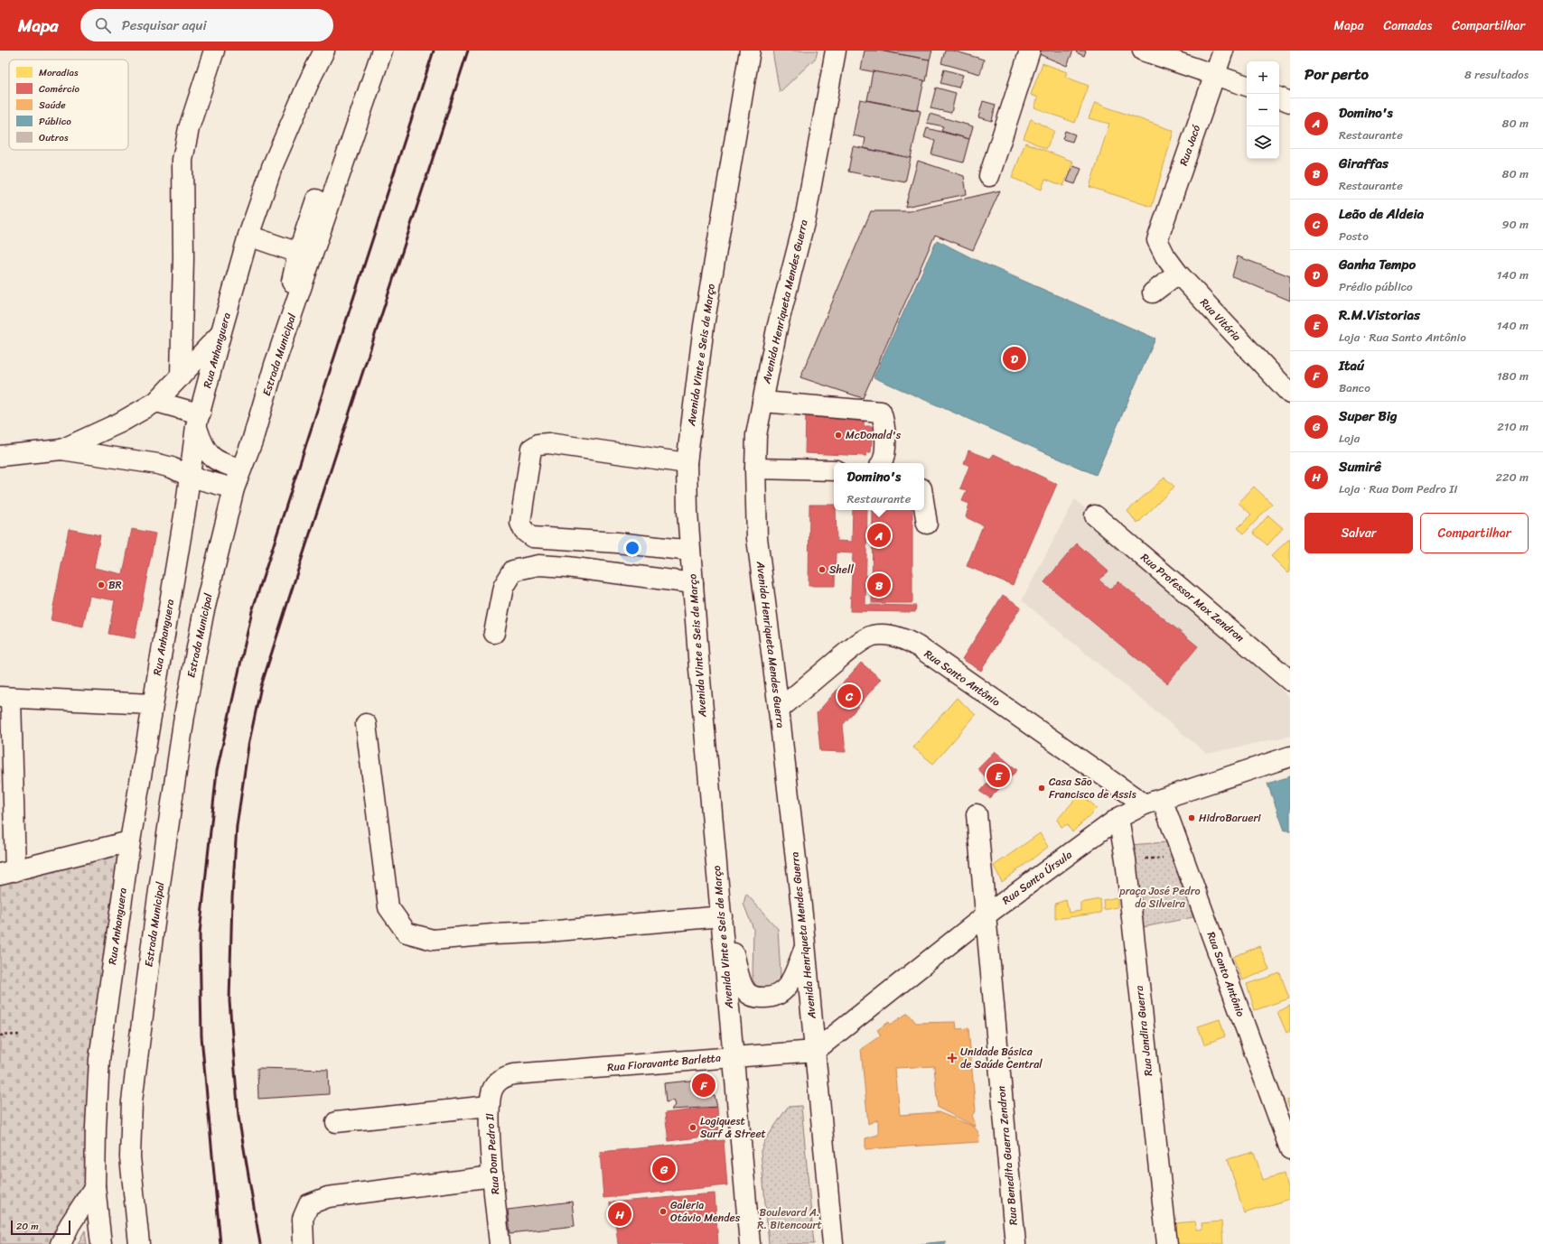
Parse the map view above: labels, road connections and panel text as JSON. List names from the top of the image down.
{
  "streets": {
    "main road": [
      "Rua Jacó",
      "Avenida Henriqueta Mendes Guerra",
      "Rua Vitória",
      "Rua Anhanguera",
      "Estrada Municipal",
      "Avenida Vinte e Seis de Março",
      "Rua Professor Max Zendron",
      "Rua Santo Antônio",
      "Rua Santa Úrsula",
      "Rua Jandira Guerra",
      "Rua Fioravante Barletta",
      "Rua Dom Pedro II",
      "Rua Benedita Guerra Zendron"
    ]
  },
  "crossings": [
    ["Rua Jacó", "Rua Vitória"],
    ["Avenida Henriqueta Mendes Guerra", "Rua Santo Antônio"],
    ["Avenida Henriqueta Mendes Guerra", "Rua Santa Úrsula"],
    ["Avenida Henriqueta Mendes Guerra", "Rua Fioravante Barletta"],
    ["Avenida Vinte e Seis de Março", "Rua Fioravante Barletta"],
    ["Rua Santo Antônio", "Rua Santa Úrsula"],
    ["Rua Santa Úrsula", "Rua Jandira Guerra"],
    ["Rua Santa Úrsula", "Rua Fioravante Barletta"],
    ["Rua Santa Úrsula", "Rua Benedita Guerra Zendron"],
    ["Rua Fioravante Barletta", "Rua Dom Pedro II"]
  ],
  "parks": ["praça José Pedro da Silveira", "Boulevard A. R. Bitencourt"],
  "places": {
    "other": [
      "McDonald's",
      "Shell",
      "BR",
      "Casa São Francisco de Assis",
      "HidroBarueri",
      "Logiquest Surf & Street",
      "Galeria Otávio Mendes"
    ],
    "health": ["Unidade Básica de Saúde Central"]
  },
  "legend": [
    "Moradias",
    "Comércio",
    "Saúde",
    "Público",
    "Outros"
  ],
  "scale_bar": "20 m",
  "page": {
    "header": "Mapa",
    "search": "Pesquisar aqui",
    "nav": ["Mapa", "Camadas", "Compartilhar"],
    "heading": ["Por perto", "8 resultados"],
    "map_buttons": ["+", "−"],
    "list": [
      {
        "mark": "A",
        "name": "Domino's",
        "note": "Restaurante",
        "value": "80 m"
      },
      {
        "mark": "B",
        "name": "Giraffas",
        "note": "Restaurante",
        "value": "80 m"
      },
      {
        "mark": "C",
        "name": "Leão de Aldeia",
        "note": "Posto",
        "value": "90 m"
      },
      {
        "mark": "D",
        "name": "Ganha Tempo",
        "note": "Prédio público",
        "value": "140 m"
      },
      {
        "mark": "E",
        "name": "R.M.Vistorias",
        "note": "Loja · Rua Santo Antônio",
        "value": "140 m"
      },
      {
        "mark": "F",
        "name": "Itaú",
        "note": "Banco",
        "value": "180 m"
      },
      {
        "mark": "G",
        "name": "Super Big",
        "note": "Loja",
        "value": "210 m"
      },
      {
        "mark": "H",
        "name": "Sumirê",
        "note": "Loja · Rua Dom Pedro II",
        "value": "220 m"
      }
    ],
    "pins": [
      "D",
      "A",
      "B",
      "C",
      "E",
      "F",
      "G",
      "H"
    ],
    "popup": ["Domino's", "Restaurante"],
    "buttons": ["Salvar", "Compartilhar"],
    "scale": "20 m"
  }
}
